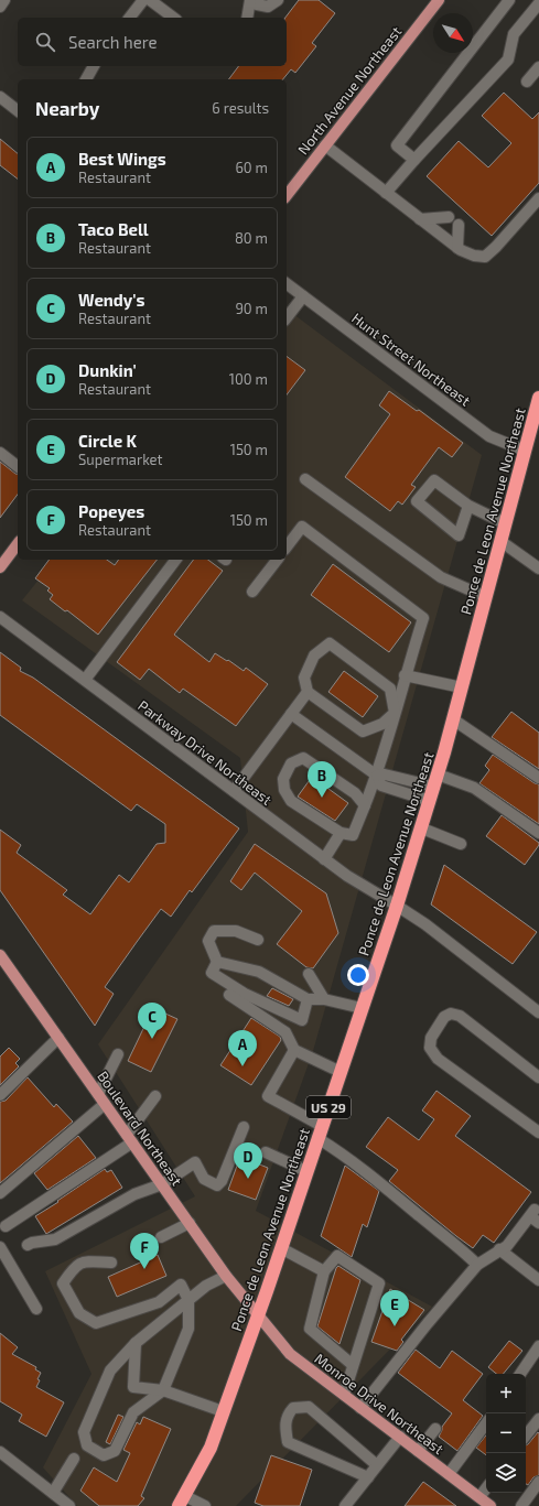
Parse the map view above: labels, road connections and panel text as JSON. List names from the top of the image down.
{
  "streets": {
    "highway": ["Ponce de Leon Avenue Northeast", "US 29"],
    "main road": ["North Avenue Northeast", "Boulevard Northeast", "Monroe Drive Northeast"],
    "street": ["Hunt Street Northeast", "Parkway Drive Northeast"]
  },
  "crossings": [
    ["Hunt Street Northeast", "Ponce de Leon Avenue Northeast"],
    ["Ponce de Leon Avenue Northeast", "Parkway Drive Northeast"],
    ["Ponce de Leon Avenue Northeast", "Boulevard Northeast"],
    ["Ponce de Leon Avenue Northeast", "Monroe Drive Northeast"],
    ["Boulevard Northeast", "Monroe Drive Northeast"]
  ],
  "north": "bottom right",
  "page": {
    "search": "Search here",
    "heading": ["Nearby", "6 results"],
    "list": [
      {
        "mark": "A",
        "name": "Best Wings",
        "note": "Restaurant",
        "value": "60 m"
      },
      {
        "mark": "B",
        "name": "Taco Bell",
        "note": "Restaurant",
        "value": "80 m"
      },
      {
        "mark": "C",
        "name": "Wendy's",
        "note": "Restaurant",
        "value": "90 m"
      },
      {
        "mark": "D",
        "name": "Dunkin'",
        "note": "Restaurant",
        "value": "100 m"
      },
      {
        "mark": "E",
        "name": "Circle K",
        "note": "Supermarket",
        "value": "150 m"
      },
      {
        "mark": "F",
        "name": "Popeyes",
        "note": "Restaurant",
        "value": "150 m"
      }
    ],
    "pins": [
      "B",
      "C",
      "A",
      "D",
      "F",
      "E"
    ],
    "map_buttons": ["+", "−"]
  }
}
